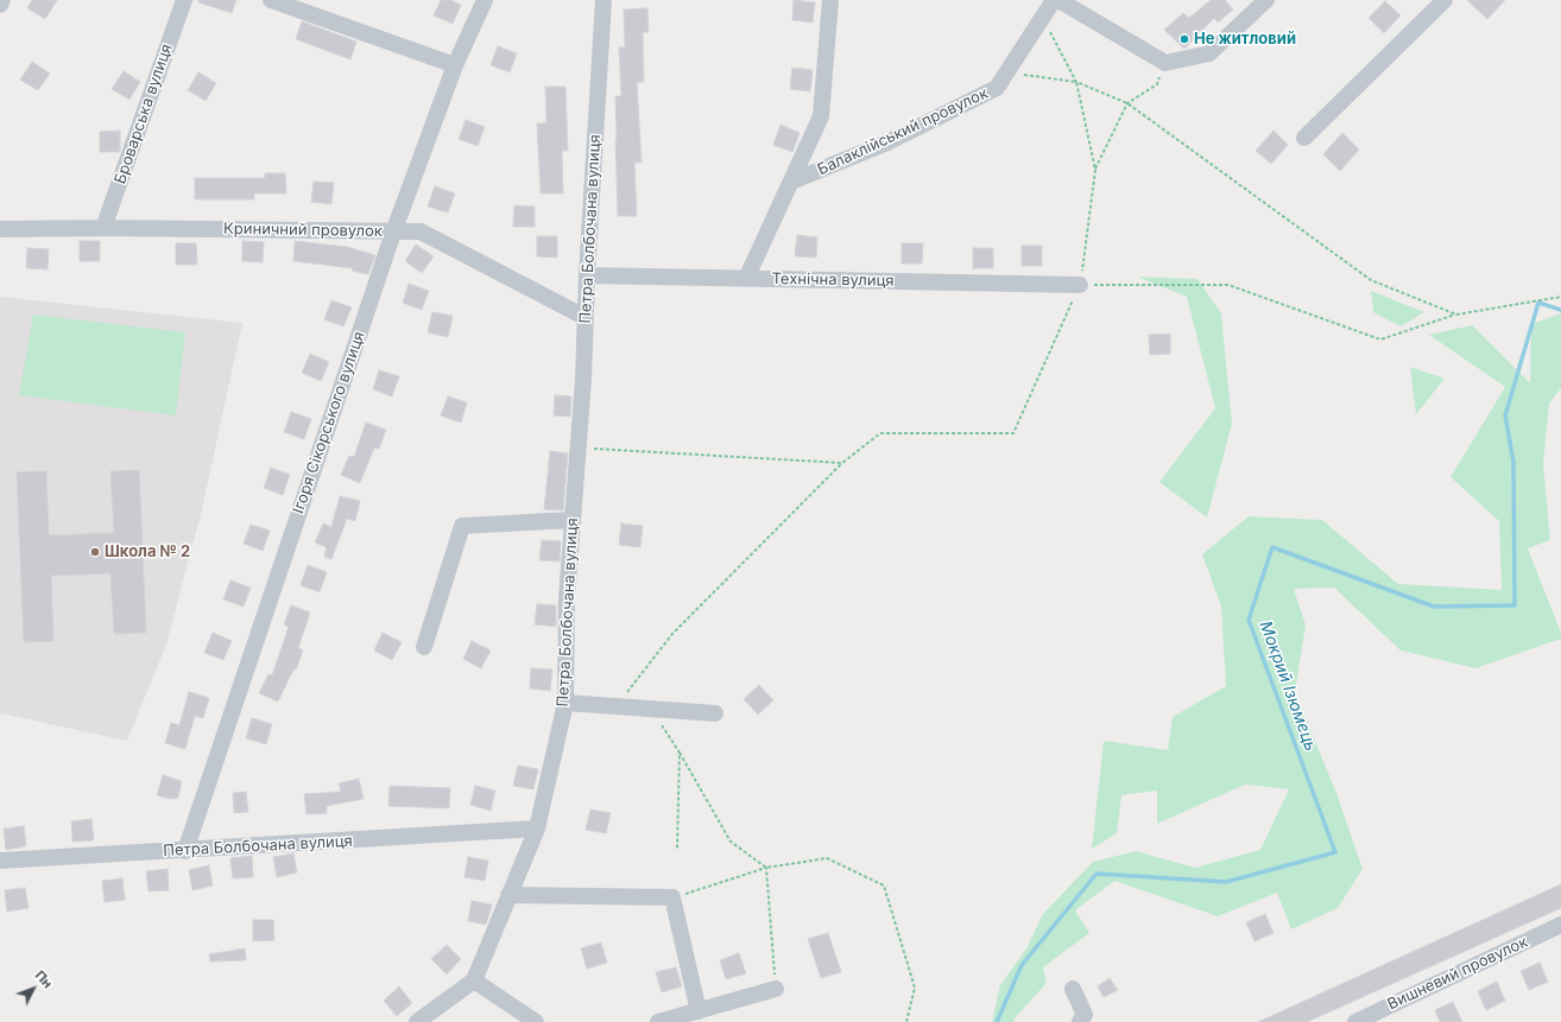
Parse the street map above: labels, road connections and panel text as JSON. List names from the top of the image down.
{
  "streets": {
    "street": [
      "Броварська вулиця",
      "Балаклійський провулок",
      "Петра Болбочана вулиця",
      "Криничний провулок",
      "Технічна вулиця",
      "Ігоря Сікорського вулиця",
      "Вишневий провулок"
    ]
  },
  "crossings": [
    ["Броварська вулиця", "Криничний провулок"],
    ["Петра Болбочана вулиця", "Криничний провулок"],
    ["Петра Болбочана вулиця", "Технічна вулиця"],
    ["Петра Болбочана вулиця", "Ігоря Сікорського вулиця"],
    ["Криничний провулок", "Ігоря Сікорського вулиця"]
  ],
  "water": ["Мокрий Ізюмець"],
  "places": ["Не житловий", "Школа № 2"],
  "north": "top right"
}
